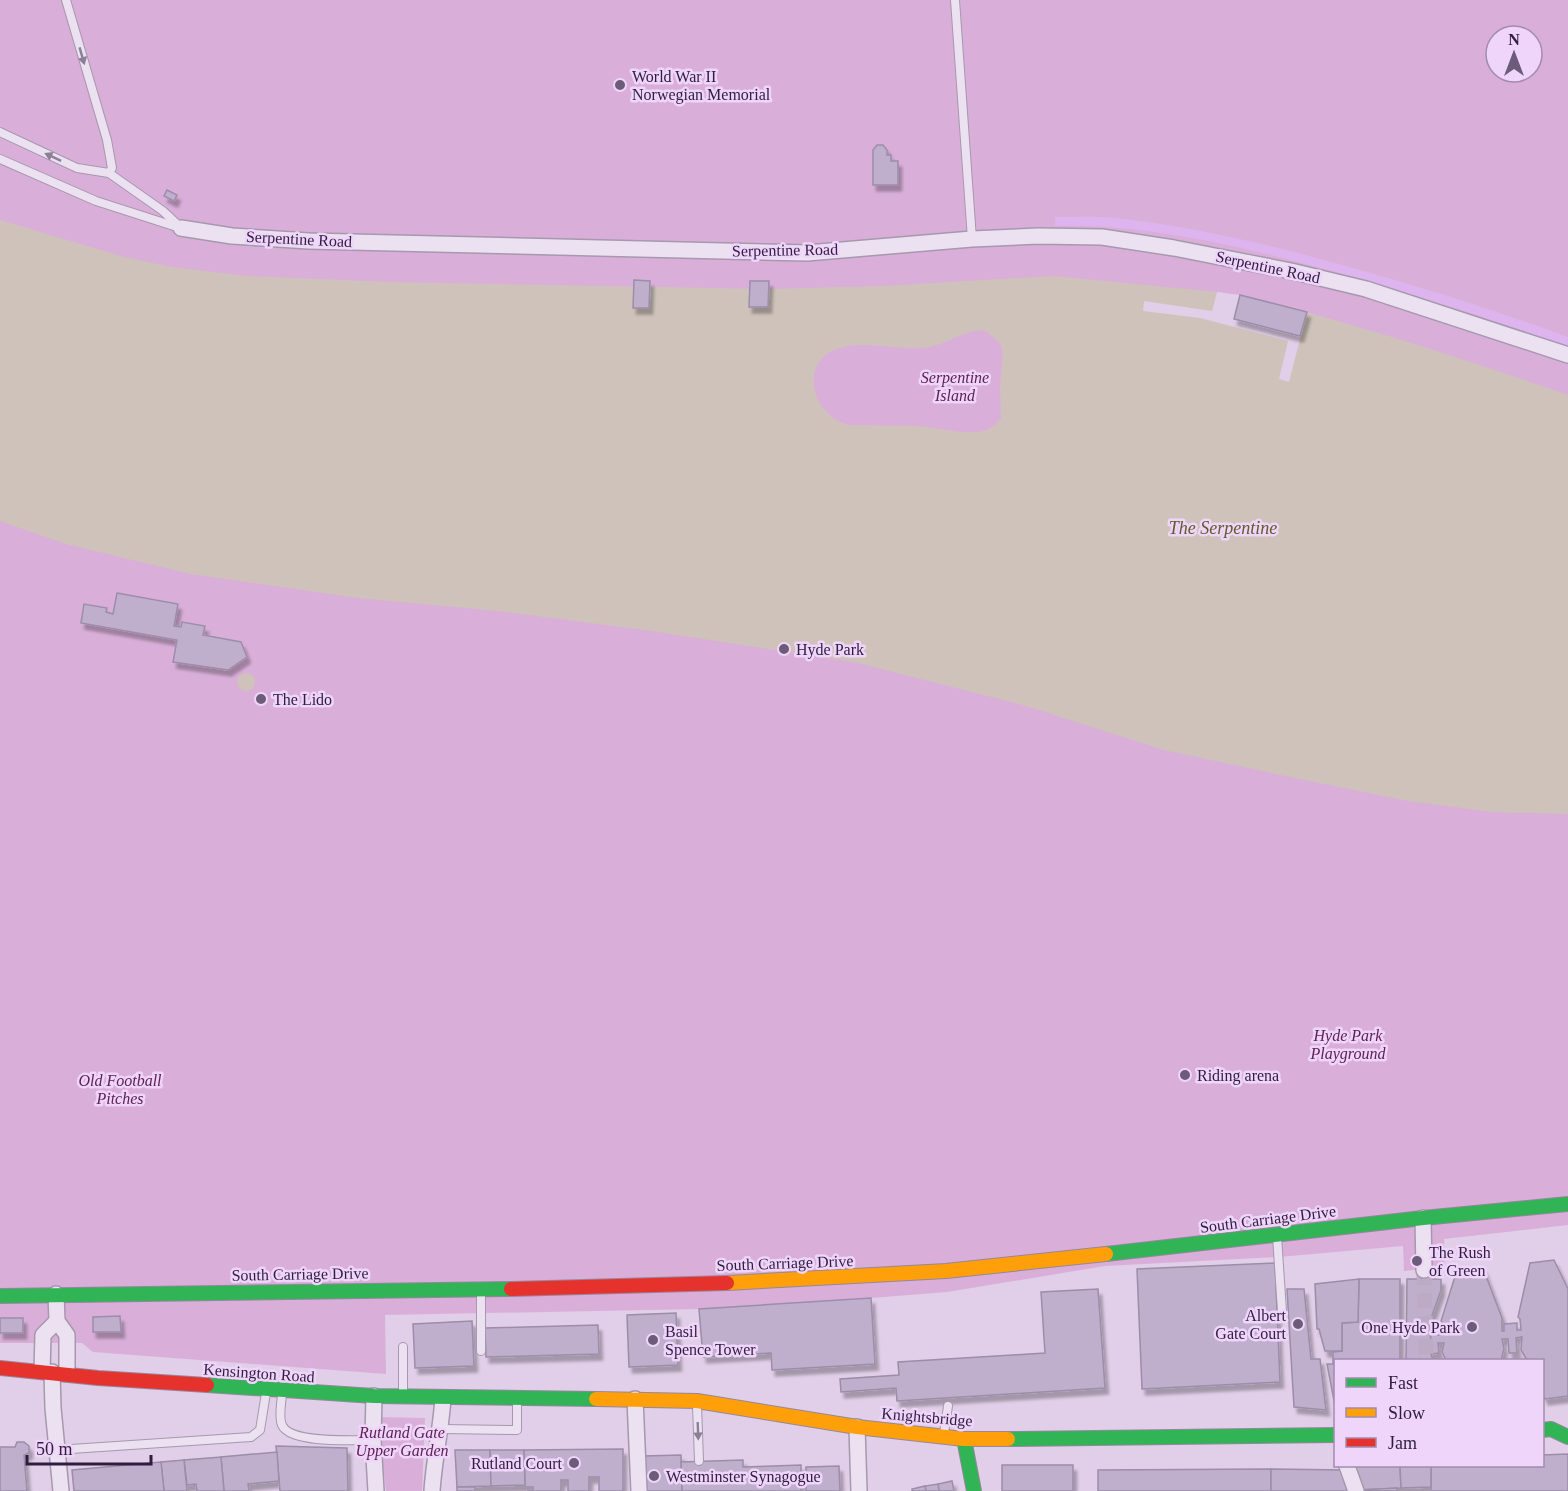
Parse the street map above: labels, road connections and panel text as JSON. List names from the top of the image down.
{
  "streets": {
    "street": [
      "Serpentine Road",
      "South Carriage Drive",
      "Kensington Road",
      "Knightsbridge"
    ]
  },
  "crossings": [
    ["Kensington Road", "Knightsbridge"]
  ],
  "water": ["The Serpentine"],
  "parks": [
    "Serpentine Island",
    "Hyde Park Playground",
    "Old Football Pitches",
    "Rutland Gate Upper Garden"
  ],
  "places": [
    "World War II Norwegian Memorial",
    "Hyde Park",
    "The Lido",
    "Riding arena",
    "The Rush of Green",
    "Albert Gate Court",
    "One Hyde Park",
    "Basil Spence Tower",
    "Rutland Court",
    "Westminster Synagogue"
  ],
  "legend": ["Fast", "Slow", "Jam"],
  "scale_bar": "50 m",
  "north": "top"
}
